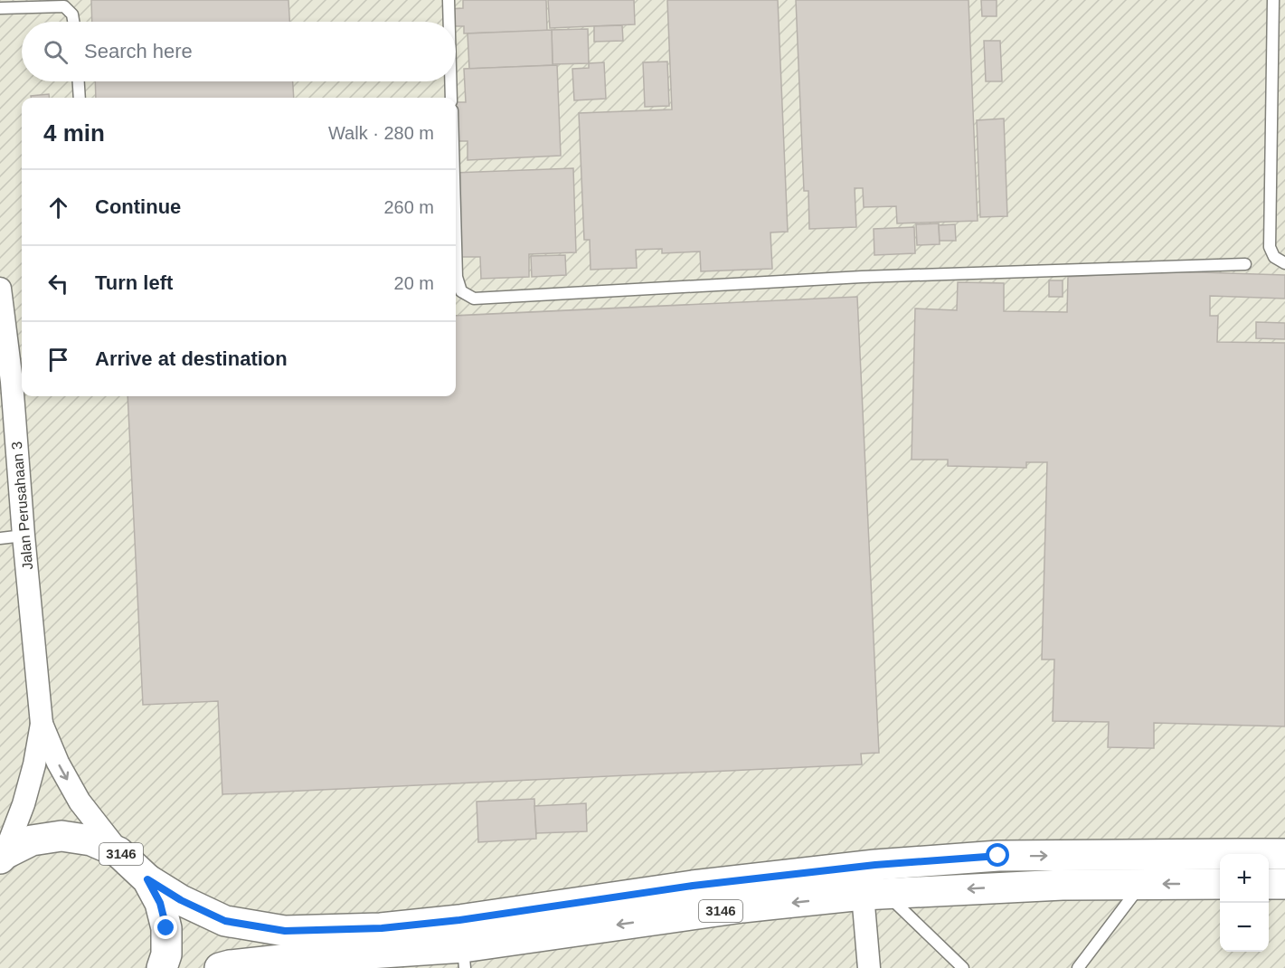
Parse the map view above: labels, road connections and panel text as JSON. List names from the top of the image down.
{
  "streets": {
    "main road": ["3146"],
    "street": ["Jalan Perusahaan 3"]
  },
  "page": {
    "search": "Search here",
    "heading": ["4 min", "Walk · 280 m"],
    "list": [
      ["Continue", "260 m"],
      ["Turn left", "20 m"],
      "Arrive at destination"
    ],
    "map_buttons": ["+", "−"]
  }
}
